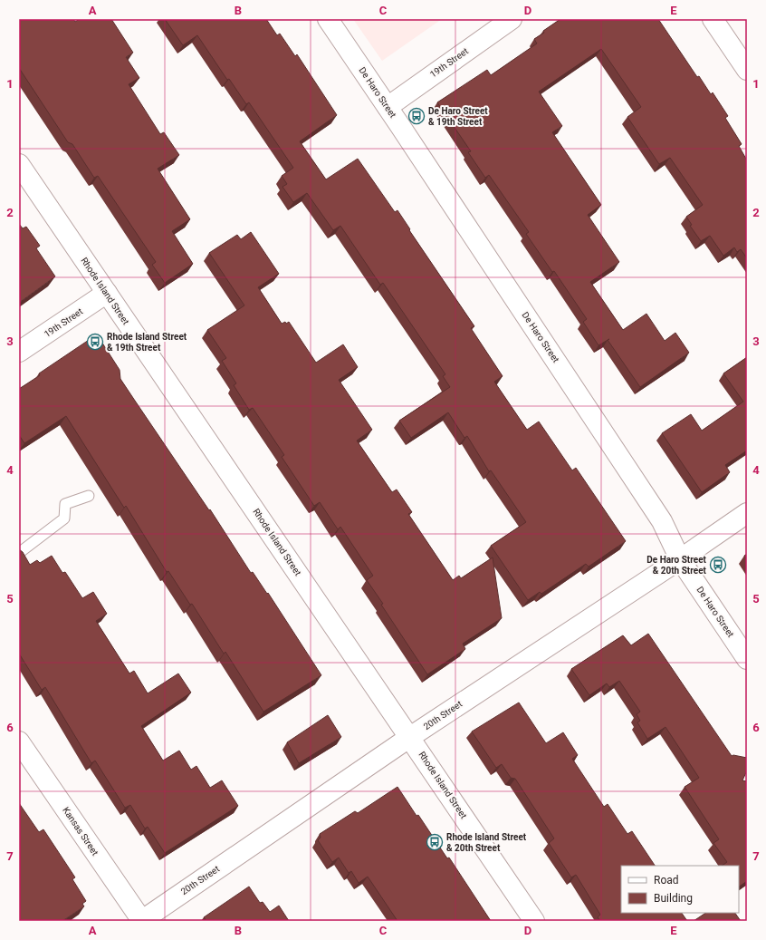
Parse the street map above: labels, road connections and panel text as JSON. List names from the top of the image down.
{
  "streets": {
    "street": [
      "19th Street",
      "De Haro Street",
      "Rhode Island Street",
      "20th Street",
      "Kansas Street"
    ]
  },
  "crossings": [
    ["19th Street", "De Haro Street"],
    ["19th Street", "Rhode Island Street"],
    ["De Haro Street", "20th Street"],
    ["Rhode Island Street", "20th Street"],
    ["20th Street", "Kansas Street"]
  ],
  "places": {
    "bus stop": [
      "De Haro Street & 19th Street",
      "Rhode Island Street & 19th Street",
      "De Haro Street & 20th Street",
      "Rhode Island Street & 20th Street"
    ]
  },
  "legend": ["Road", "Building"],
  "grid": {
    "columns": [
      "A",
      "B",
      "C",
      "D",
      "E"
    ],
    "rows": [
      "1",
      "2",
      "3",
      "4",
      "5",
      "6",
      "7"
    ]
  }
}
